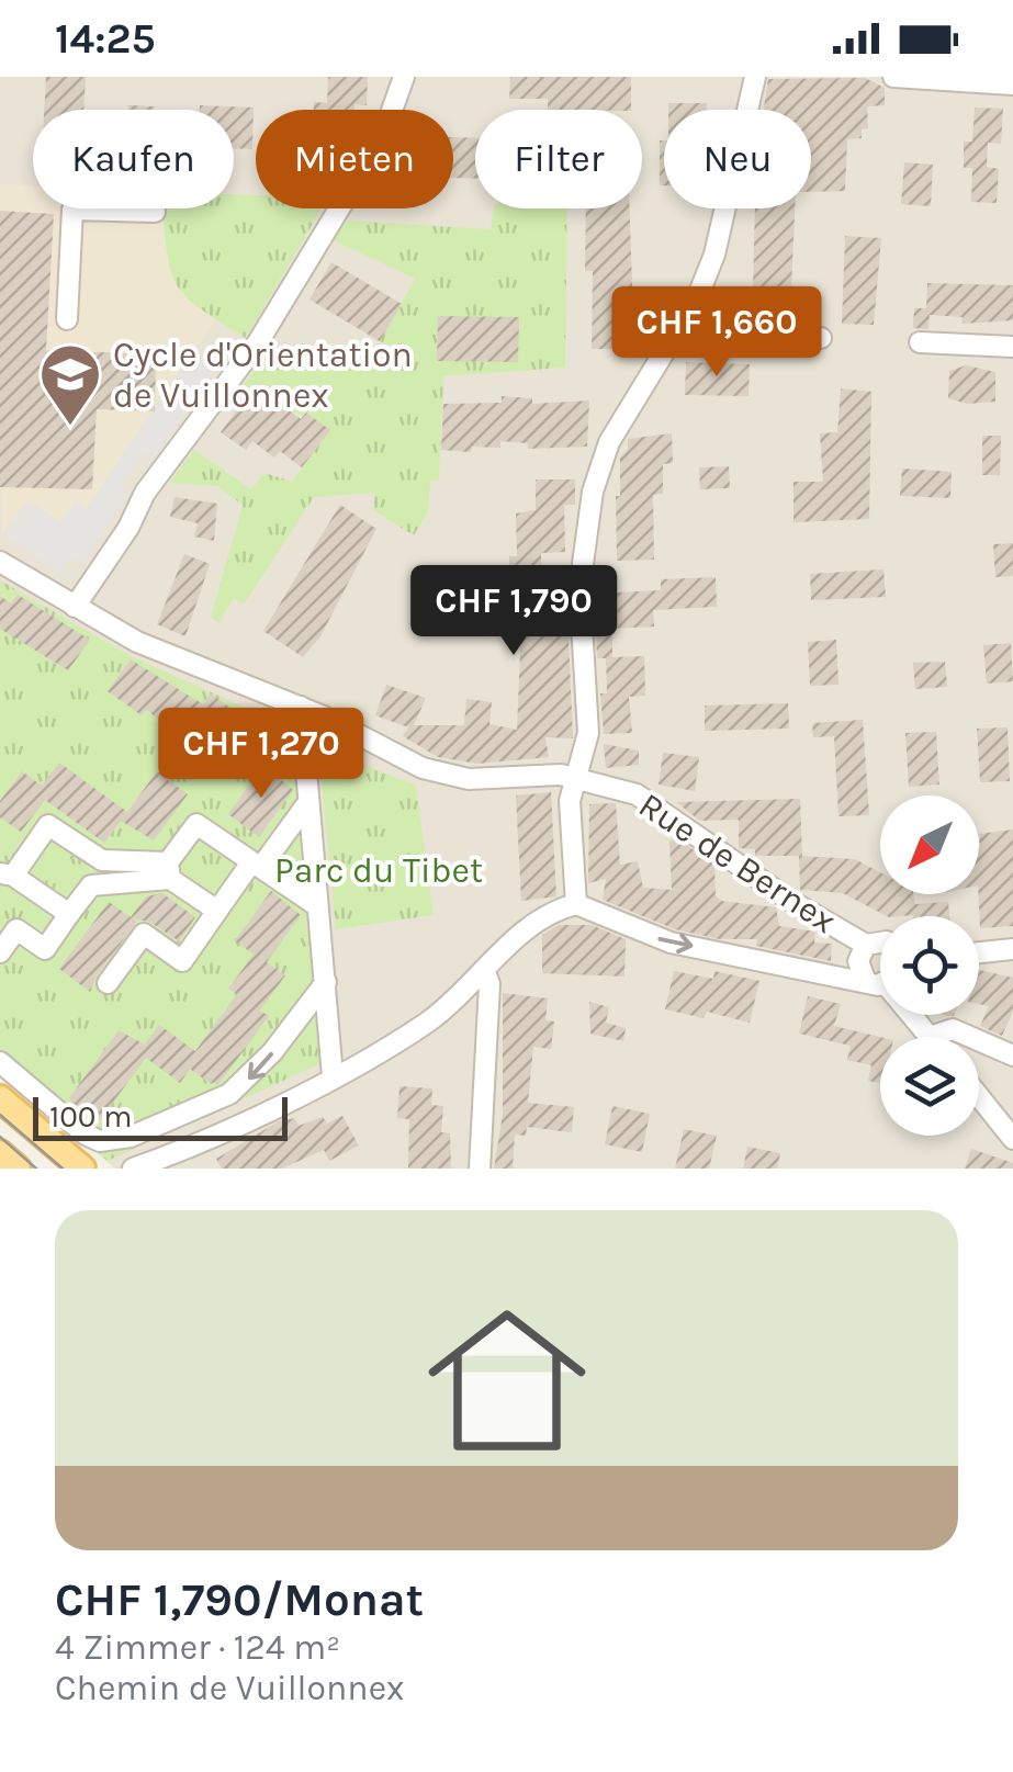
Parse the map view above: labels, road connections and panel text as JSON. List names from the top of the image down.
{
  "streets": {
    "street": ["Rue de Bernex"]
  },
  "parks": ["Parc du Tibet"],
  "places": {
    "school or university": ["Cycle d'Orientation de Vuillonnex"]
  },
  "scale_bar": "100 m",
  "north": "bottom left",
  "page": {
    "status": "14:25",
    "chip": [
      "Kaufen",
      "Mieten",
      "Filter",
      "Neu"
    ],
    "price": ["CHF 1,660", "CHF 1,790", "CHF 1,270"],
    "scale": "100 m",
    "list": [
      {
        "name": "CHF 1,790/Monat",
        "note": "4 Zimmer · 124 m² · Chemin de Vuillonnex"
      }
    ]
  }
}
